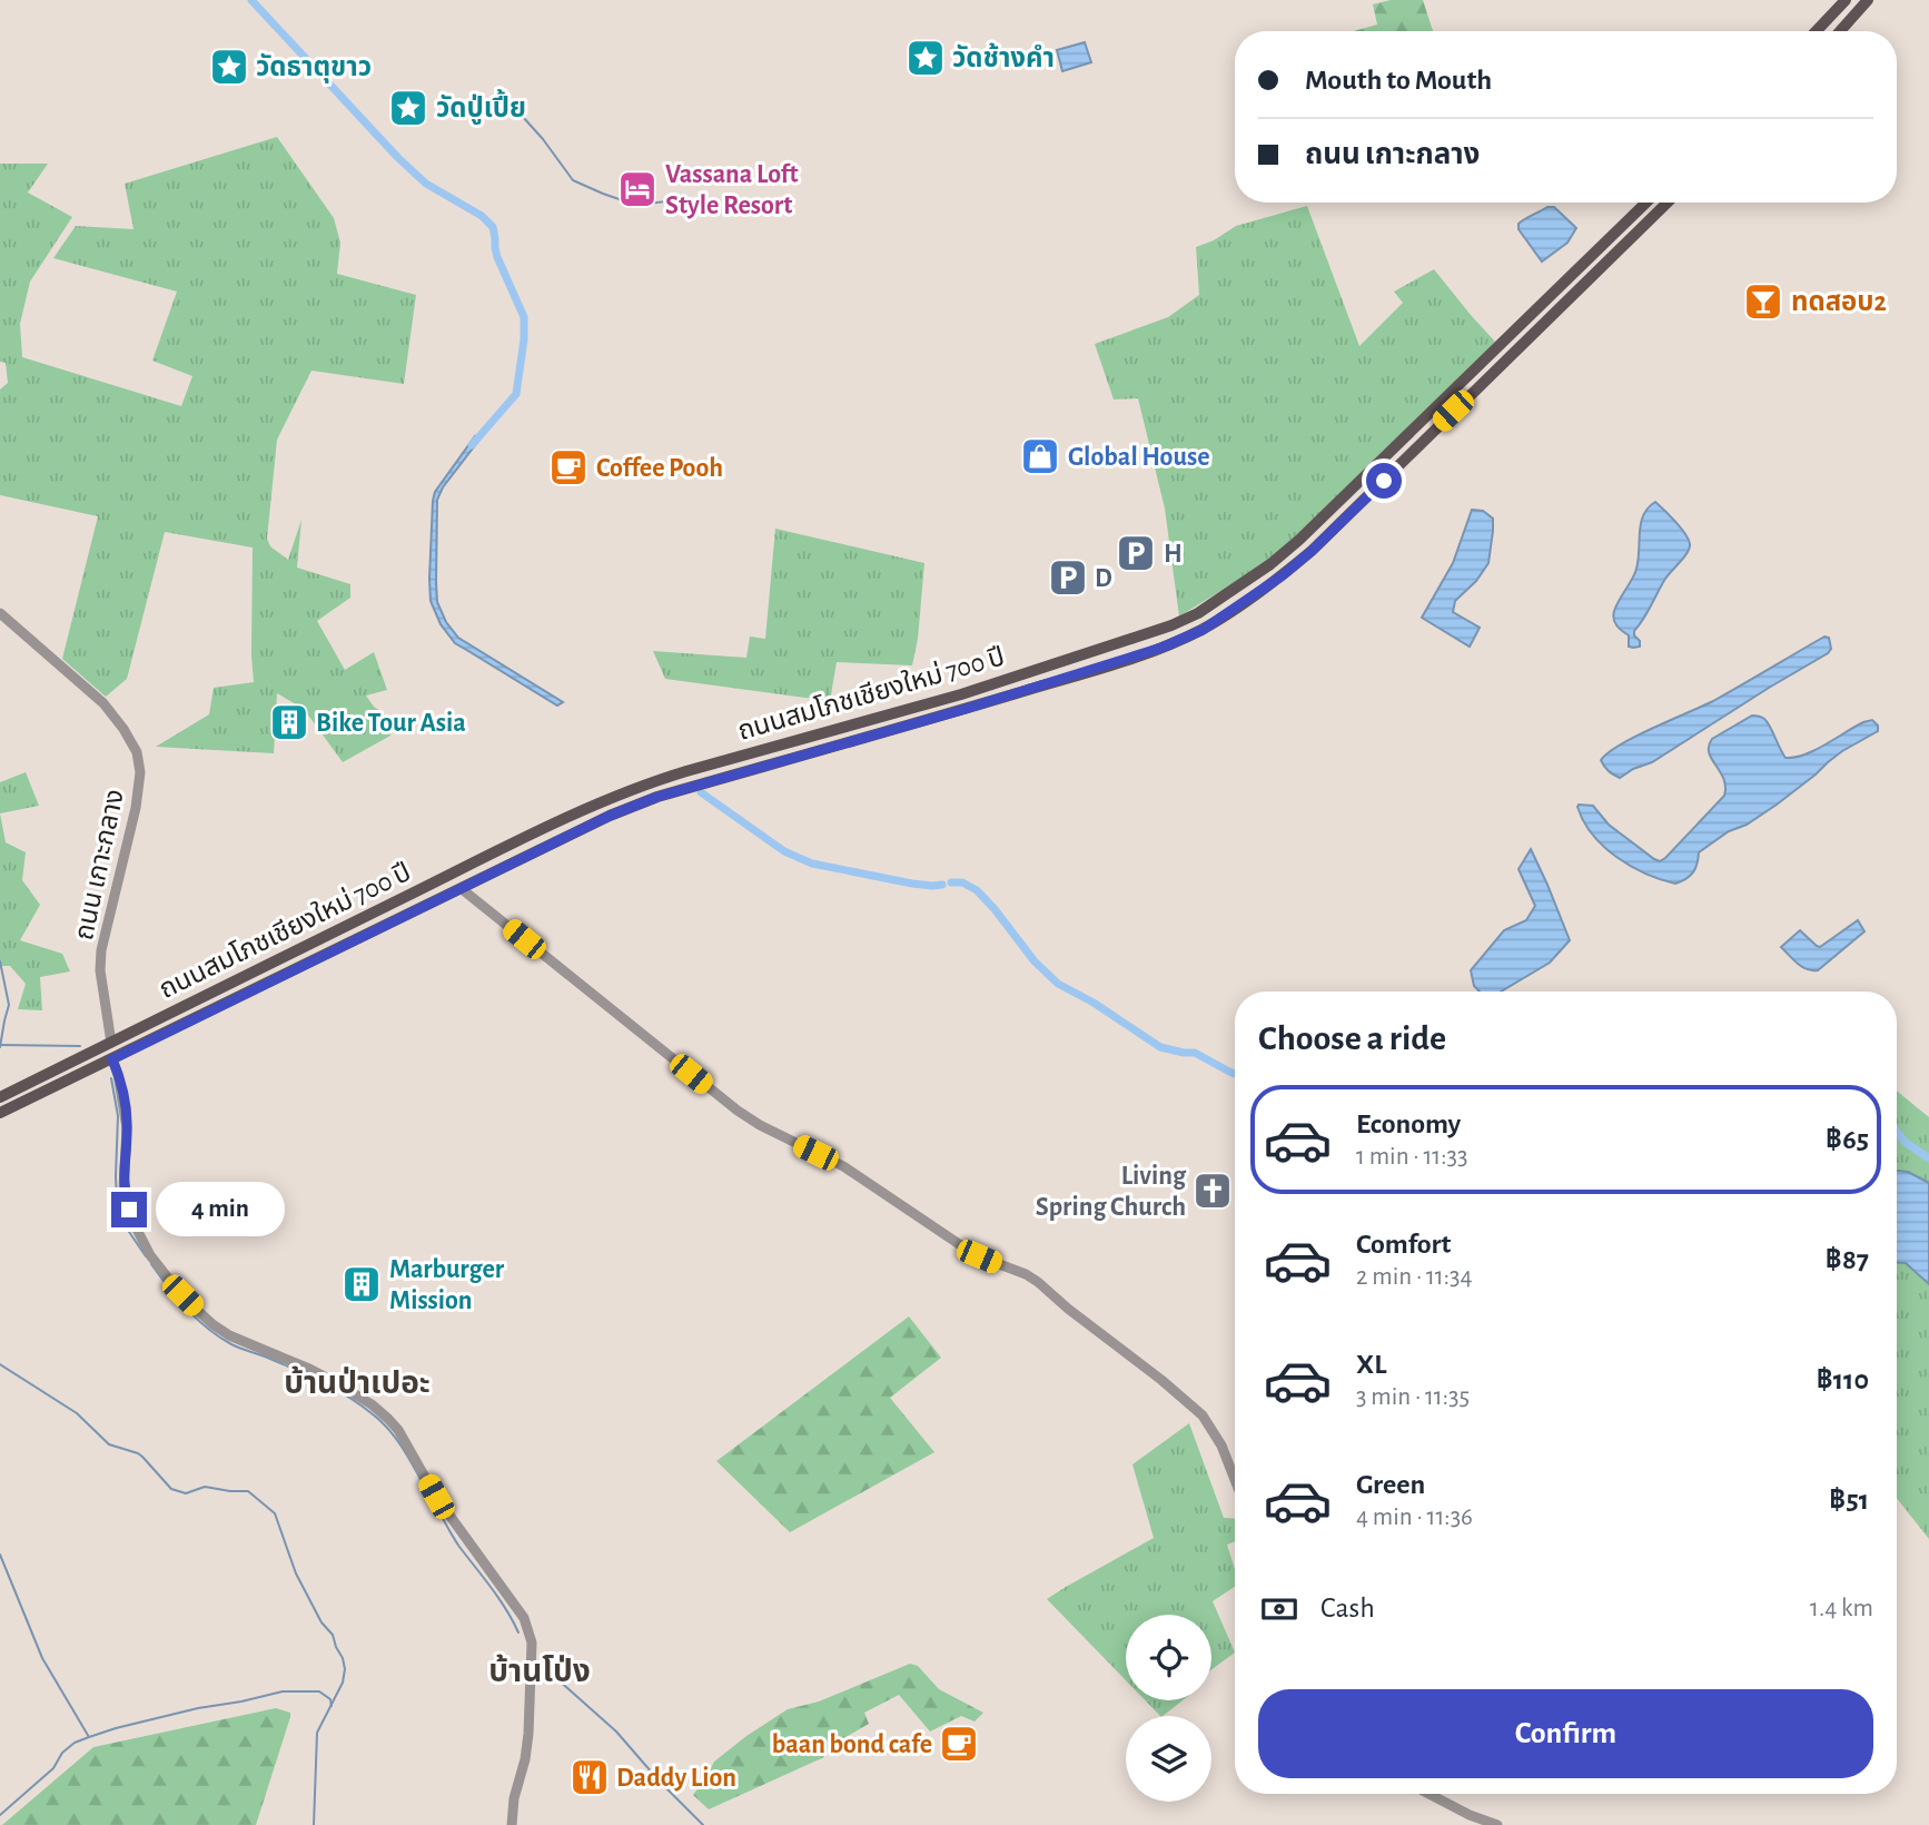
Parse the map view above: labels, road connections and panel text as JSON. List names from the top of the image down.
{
  "streets": {
    "main road": ["ถนนสมโภชเชียงใหม่ 700 ปี"],
    "street": ["ถนน เกาะกลาง"]
  },
  "crossings": [
    ["ถนนสมโภชเชียงใหม่ 700 ปี", "ถนน เกาะกลาง"]
  ],
  "districts": ["บ้านป่าเปอะ", "บ้านโป่ง"],
  "places": {
    "place": ["วัดช้างคำ", "วัดธาตุขาว", "วัดปู่เปี้ย"],
    "hotel": ["Vassana Loft Style Resort"],
    "bar": ["ทดสอบ2"],
    "shop": ["Global House"],
    "cafe": ["Coffee Pooh", "baan bond cafe"],
    "parking": ["H", "D"],
    "building": ["Bike Tour Asia", "Marburger Mission"],
    "church": ["Living Spring Church"],
    "restaurant": ["Daddy Lion"]
  },
  "page": {
    "banner": ["Mouth to Mouth", "ถนน เกาะกลาง"],
    "heading": "Choose a ride",
    "list": [
      {
        "name": "Economy",
        "note": "1 min · 11:33",
        "value": "฿65"
      },
      {
        "name": "Comfort",
        "note": "2 min · 11:34",
        "value": "฿87"
      },
      {
        "name": "XL",
        "note": "3 min · 11:35",
        "value": "฿110"
      },
      {
        "name": "Green",
        "note": "4 min · 11:36",
        "value": "฿51"
      }
    ],
    "bubble": "4 min",
    "pay": ["Cash", "1.4 km"],
    "buttons": "Confirm"
  }
}
